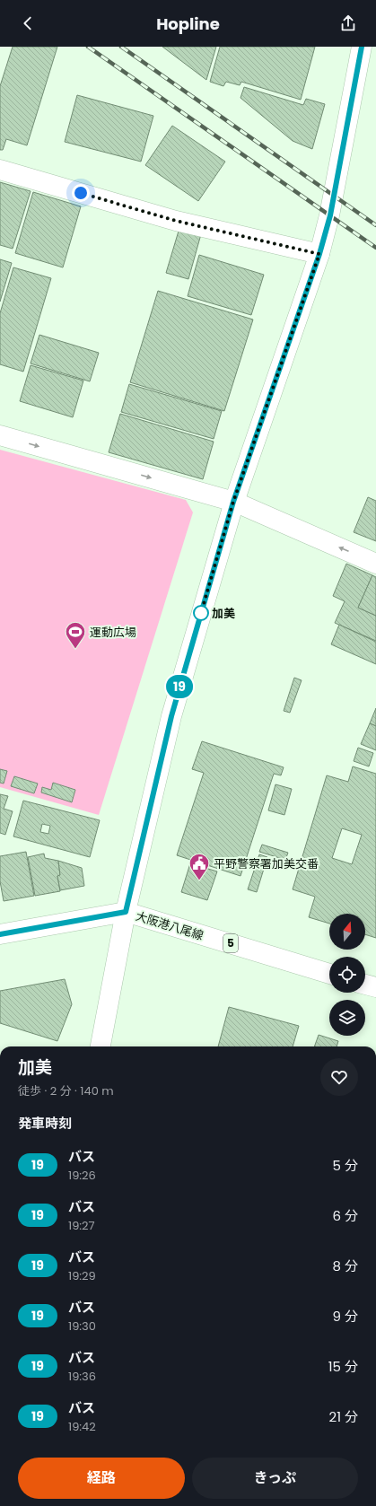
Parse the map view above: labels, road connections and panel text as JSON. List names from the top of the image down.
{
  "streets": {
    "street": ["大阪港八尾線", "5"]
  },
  "places": {
    "other": ["加美"],
    "sports": ["運動広場"],
    "public building": ["平野警察署加美交番"]
  },
  "lines": ["bus line 19"],
  "north": "top",
  "page": {
    "header": "Hopline",
    "on_map": "19",
    "heading": [
      ["加美", "徒歩 · 2 分 · 140 m"],
      "発車時刻"
    ],
    "list": [
      {
        "mark": "19",
        "name": "バス",
        "note": "19:26",
        "value": "5 分"
      },
      {
        "mark": "19",
        "name": "バス",
        "note": "19:27",
        "value": "6 分"
      },
      {
        "mark": "19",
        "name": "バス",
        "note": "19:29",
        "value": "8 分"
      },
      {
        "mark": "19",
        "name": "バス",
        "note": "19:30",
        "value": "9 分"
      },
      {
        "mark": "19",
        "name": "バス",
        "note": "19:36",
        "value": "15 分"
      },
      {
        "mark": "19",
        "name": "バス",
        "note": "19:42",
        "value": "21 分"
      }
    ],
    "buttons": ["経路", "きっぷ"]
  }
}
